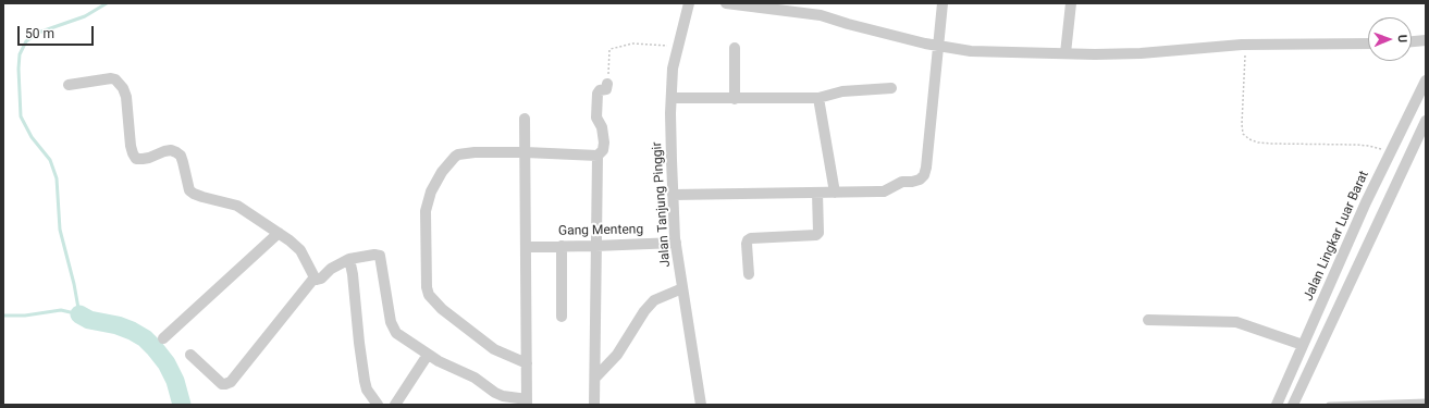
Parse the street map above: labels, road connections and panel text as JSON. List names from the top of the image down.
{
  "streets": {
    "street": ["Jalan Tanjung Pinggir", "Gang Menteng", "Jalan Lingkar Luar Barat"]
  },
  "crossings": [
    ["Jalan Tanjung Pinggir", "Gang Menteng"]
  ],
  "scale_bar": "50 m",
  "north": "right"
}
